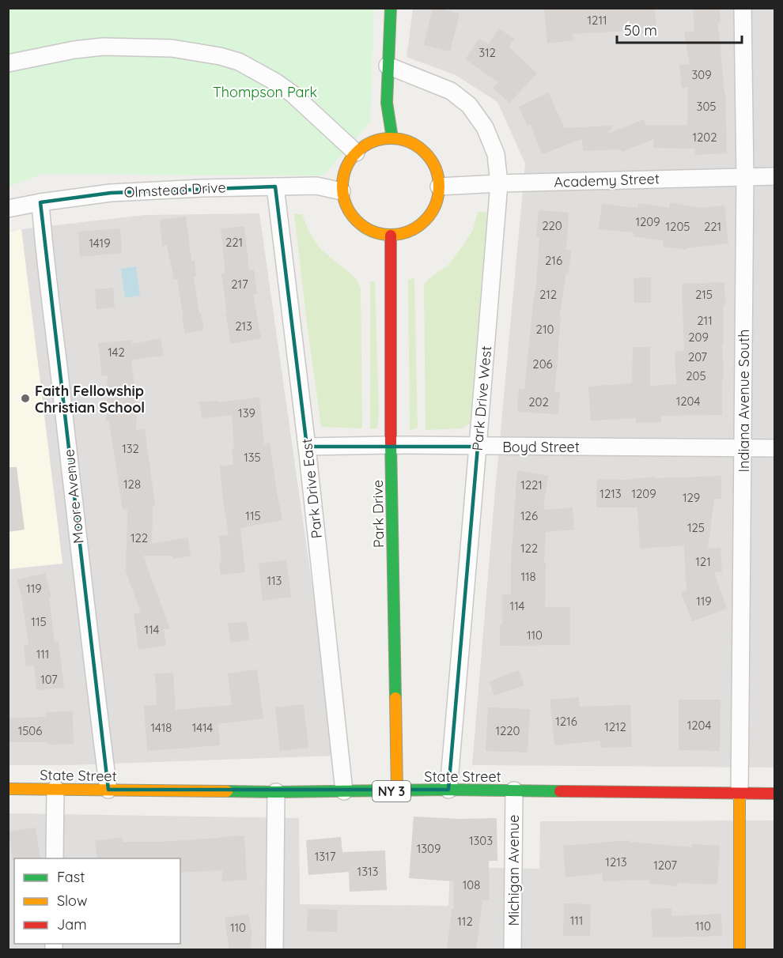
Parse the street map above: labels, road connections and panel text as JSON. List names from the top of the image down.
{
  "streets": {
    "main road": ["Park Drive", "State Street", "NY 3"],
    "street": [
      "Academy Street",
      "Olmstead Drive",
      "Park Drive West",
      "Indiana Avenue South",
      "Boyd Street",
      "Park Drive East",
      "Moore Avenue",
      "Michigan Avenue"
    ]
  },
  "crossings": [
    ["Academy Street", "Olmstead Drive"],
    ["Academy Street", "Park Drive West"],
    ["Academy Street", "Indiana Avenue South"],
    ["Academy Street", "Park Drive"],
    ["Olmstead Drive", "Park Drive East"],
    ["Olmstead Drive", "Moore Avenue"],
    ["Olmstead Drive", "Park Drive"],
    ["Park Drive West", "Boyd Street"],
    ["Park Drive West", "State Street"],
    ["Indiana Avenue South", "Boyd Street"],
    ["Indiana Avenue South", "State Street"],
    ["Boyd Street", "Park Drive East"],
    ["Boyd Street", "Park Drive"],
    ["Park Drive East", "State Street"],
    ["Moore Avenue", "State Street"],
    ["Park Drive", "State Street"],
    ["State Street", "Michigan Avenue"]
  ],
  "parks": ["Thompson Park"],
  "places": ["Faith Fellowship Christian School"],
  "house_numbers": [
    "1211",
    "312",
    "309",
    "305",
    "1202",
    "1209",
    "220",
    "1205",
    "221",
    "221",
    "1419",
    "216",
    "217",
    "212",
    "215",
    "211",
    "213",
    "210",
    "209",
    "142",
    "207",
    "206",
    "205",
    "1204",
    "202",
    "139",
    "132",
    "135",
    "128",
    "1221",
    "1213",
    "1209",
    "129",
    "115",
    "126",
    "125",
    "122",
    "122",
    "121",
    "118",
    "113",
    "119",
    "119",
    "114",
    "115",
    "114",
    "110",
    "111",
    "107",
    "1216",
    "1204",
    "1212",
    "1418",
    "1414",
    "1506",
    "1220",
    "1303",
    "1309",
    "1317",
    "1213",
    "1207",
    "1313",
    "108",
    "111",
    "112",
    "110",
    "110"
  ],
  "legend": ["Fast", "Slow", "Jam"],
  "scale_bar": "50 m"
}
